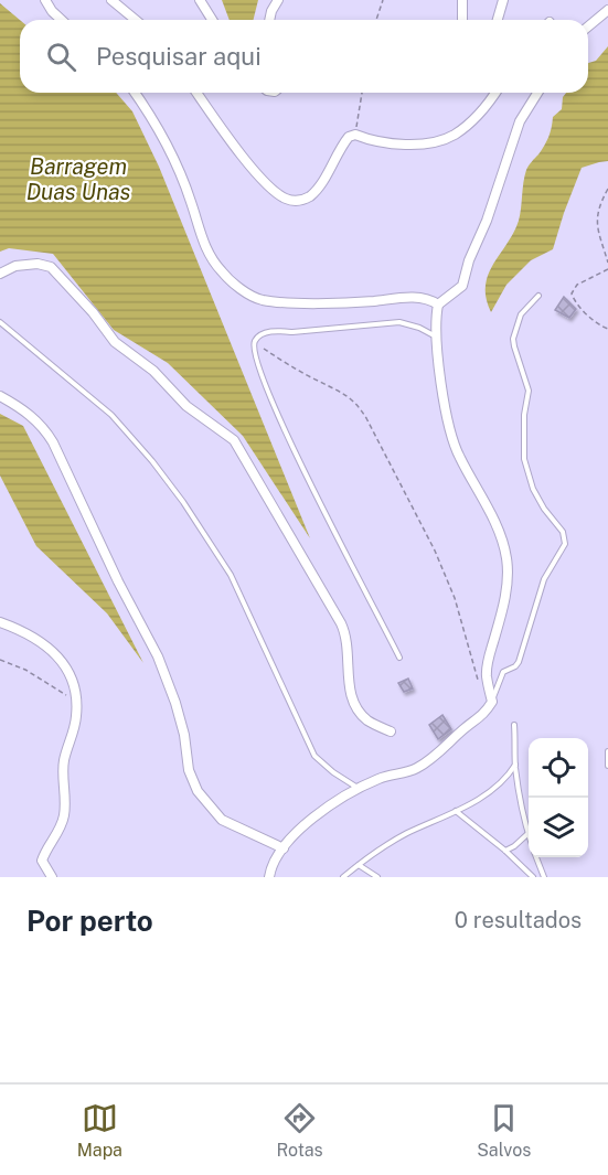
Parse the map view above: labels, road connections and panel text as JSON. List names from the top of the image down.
{
  "water": ["Barragem Duas Unas"],
  "page": {
    "search": "Pesquisar aqui",
    "heading": ["Por perto", "0 resultados"],
    "nav": ["Mapa", "Rotas", "Salvos"]
  }
}
